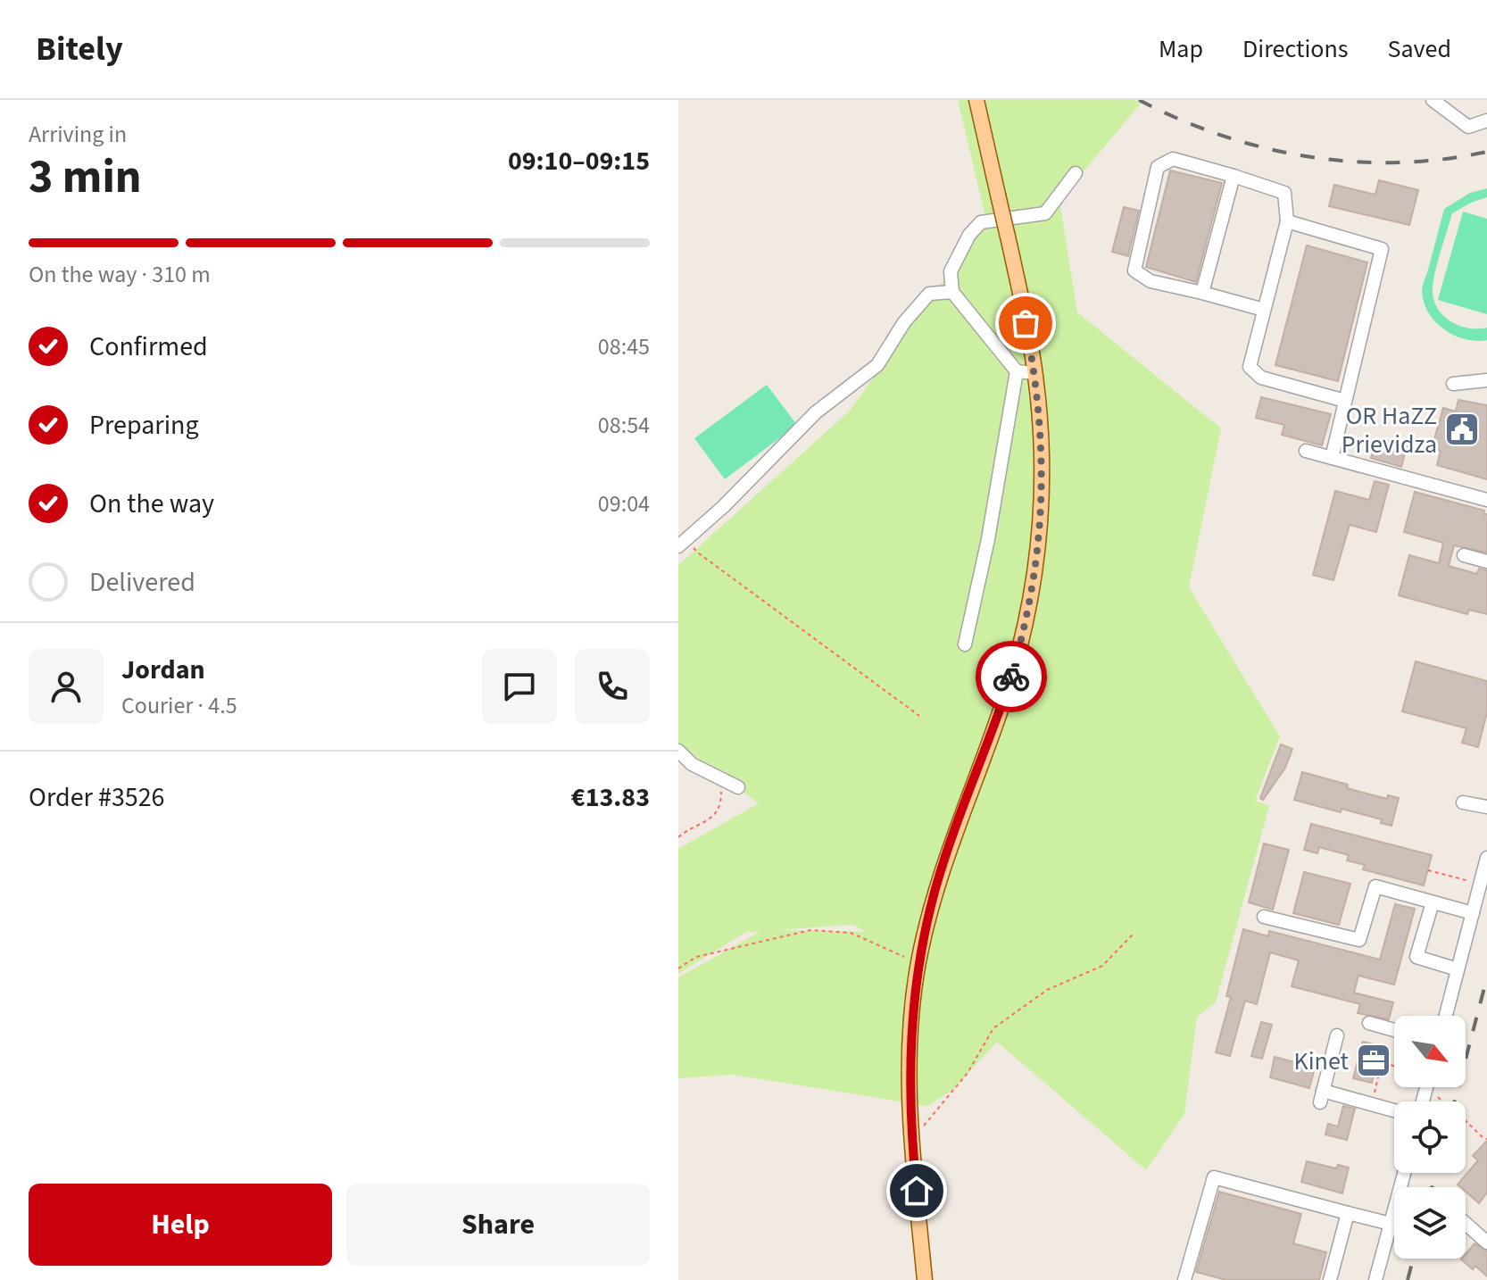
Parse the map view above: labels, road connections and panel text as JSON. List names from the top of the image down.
{
  "places": {
    "public building": ["OR HaZZ Prievidza"],
    "office": ["Kinet"]
  },
  "north": "bottom right",
  "page": {
    "header": "Bitely",
    "nav": ["Map", "Directions", "Saved"],
    "heading": ["3 min", "Arriving in", "09:10–09:15"],
    "panel": [
      "Jordan",
      "Courier · 4.5",
      "Order #3526",
      "€13.83"
    ],
    "bar": "On the way · 310 m",
    "list": [
      ["Confirmed", "08:45"],
      ["Preparing", "08:54"],
      ["On the way", "09:04"],
      "Delivered"
    ],
    "buttons": ["Help", "Share"]
  }
}
